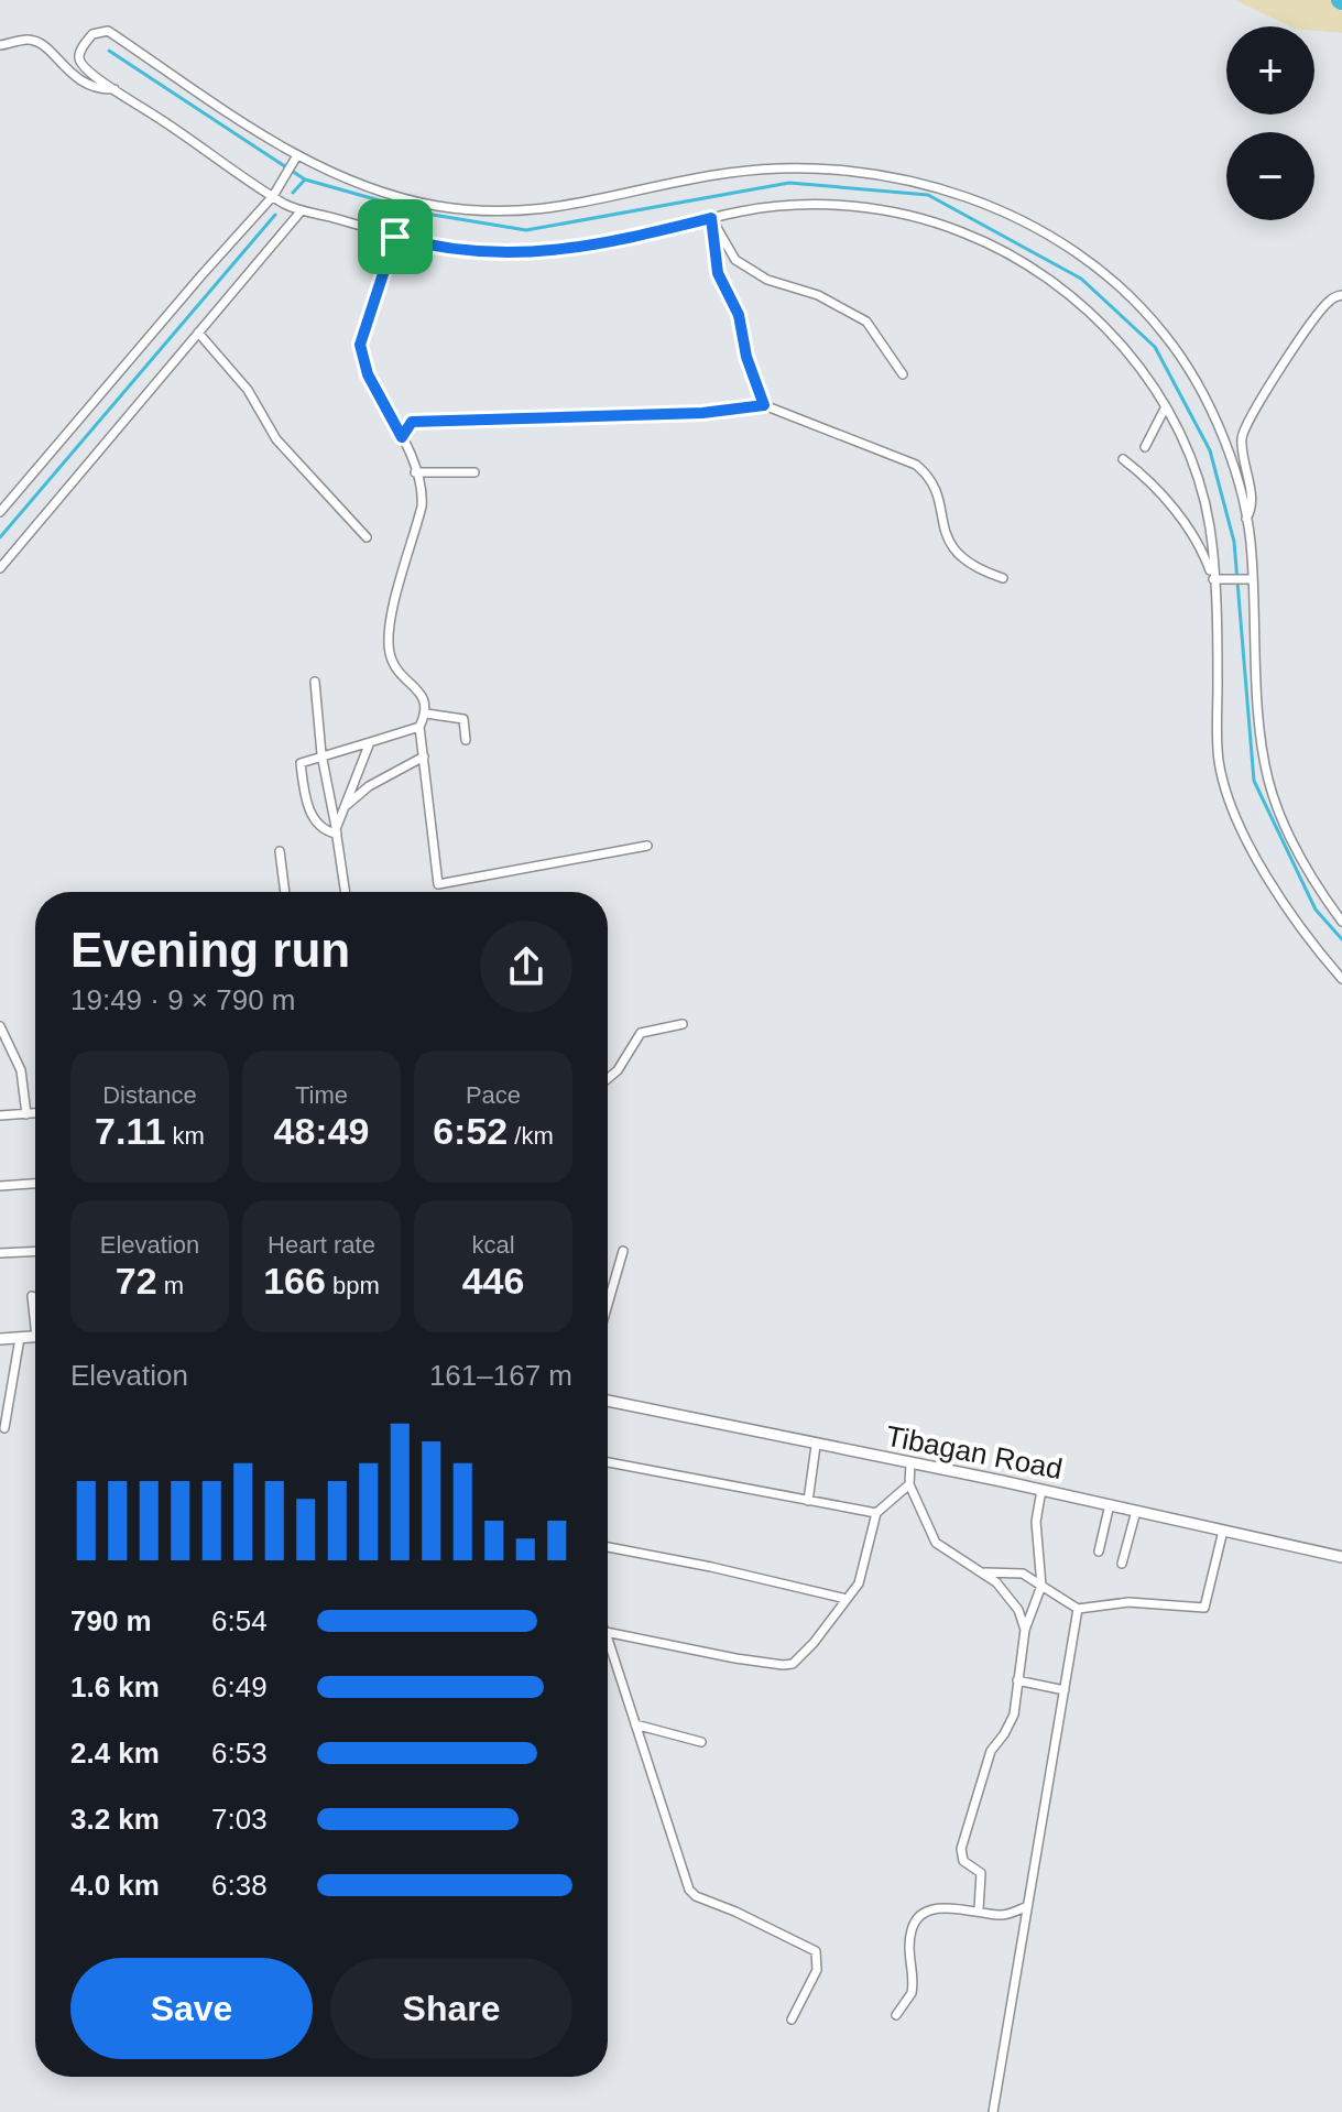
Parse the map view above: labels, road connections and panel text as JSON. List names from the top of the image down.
{
  "streets": {
    "main road": ["Tibagan Road"]
  },
  "page": {
    "map_buttons": ["+", "−"],
    "heading": ["Evening run", "19:49 · 9 × 790 m"],
    "stats": [
      ["Distance", "7.11 km"],
      ["Time", "48:49"],
      ["Pace", "6:52 /km"],
      ["Elevation", "72 m"],
      ["Heart rate", "166 bpm"],
      ["kcal", "446"]
    ],
    "chart": ["Elevation", "161–167 m"],
    "list": [
      {
        "name": "790 m",
        "note": "6:54"
      },
      {
        "name": "1.6 km",
        "note": "6:49"
      },
      {
        "name": "2.4 km",
        "note": "6:53"
      },
      {
        "name": "3.2 km",
        "note": "7:03"
      },
      {
        "name": "4.0 km",
        "note": "6:38"
      }
    ],
    "buttons": ["Save", "Share"]
  }
}
